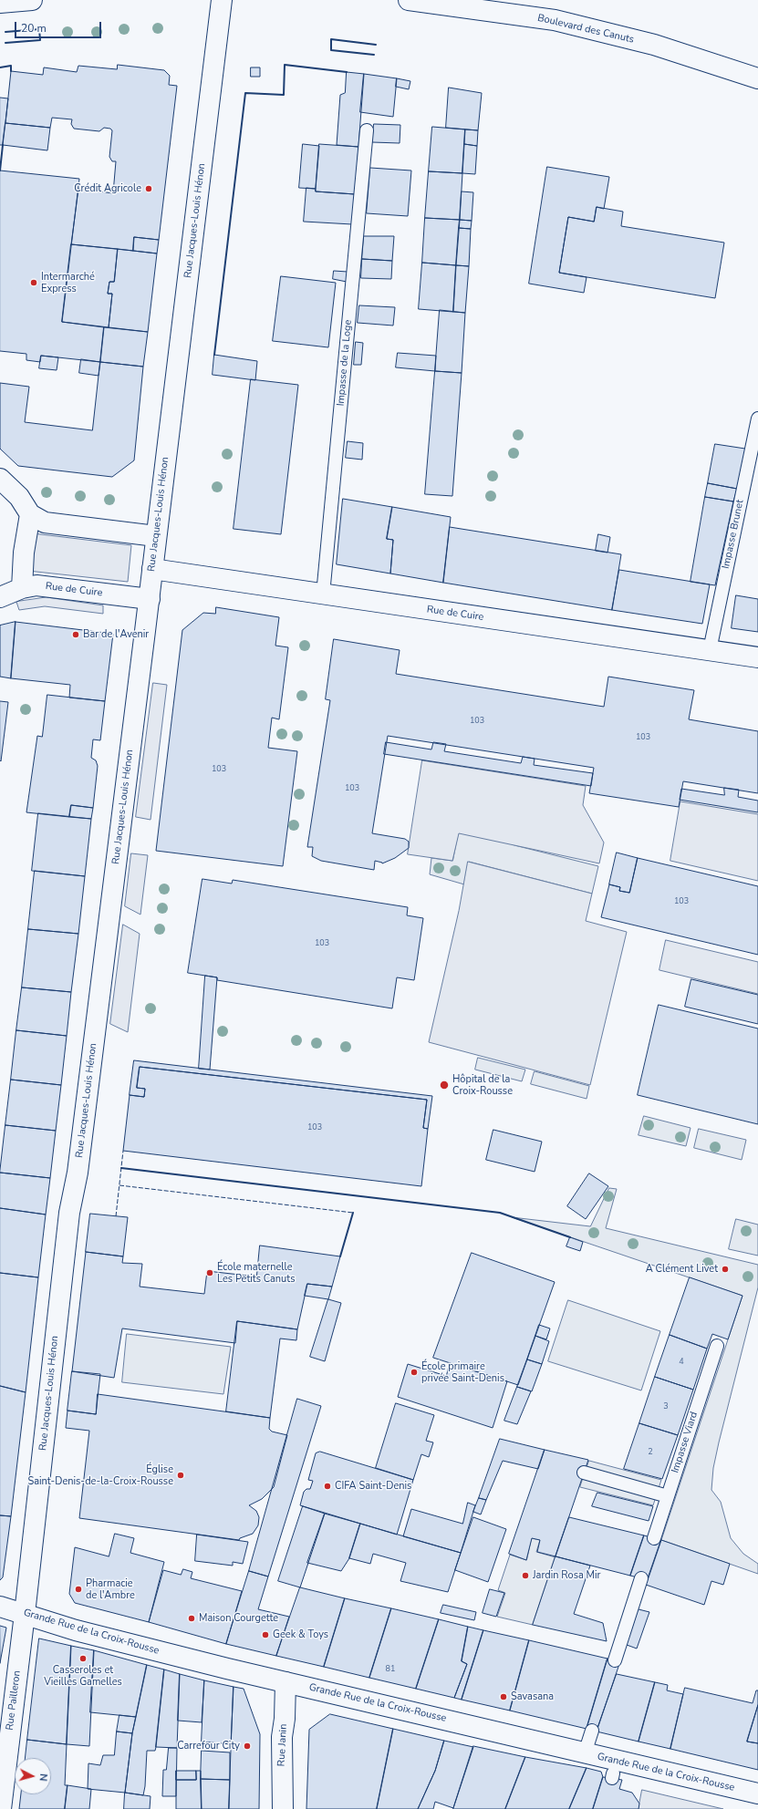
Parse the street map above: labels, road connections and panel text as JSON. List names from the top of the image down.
{
  "streets": {
    "street": [
      "Boulevard des Canuts",
      "Rue Jacques-Louis Hénon",
      "Rue de Cuire",
      "Grande Rue de la Croix-Rousse",
      "Rue Pailleron",
      "Rue Janin"
    ],
    "lane": ["Impasse de la Loge", "Impasse Brunet", "Impasse Viard"]
  },
  "crossings": [
    ["Rue Jacques-Louis Hénon", "Rue de Cuire"],
    ["Rue Jacques-Louis Hénon", "Grande Rue de la Croix-Rousse"],
    ["Rue Jacques-Louis Hénon", "Rue Pailleron"],
    ["Impasse de la Loge", "Rue de Cuire"],
    ["Impasse Brunet", "Rue de Cuire"],
    ["Grande Rue de la Croix-Rousse", "Rue Pailleron"],
    ["Grande Rue de la Croix-Rousse", "Rue Janin"]
  ],
  "places": [
    "Crédit Agricole",
    "Intermarché Express",
    "Bar de l'Avenir",
    "Hôpital de la Croix-Rousse",
    "A Clément Livet",
    "École maternelle Les Petits Canuts",
    "École primaire privée Saint-Denis",
    "Église Saint-Denis-de-la-Croix-Rousse",
    "CIFA Saint-Denis",
    "Jardin Rosa Mir",
    "Pharmacie de l'Ambre",
    "Maison Courgette",
    "Geek & Toys",
    "Casseroles et Vieilles Gamelles",
    "Savasana",
    "Carrefour City"
  ],
  "house_numbers": [
    "103",
    "103",
    "103",
    "103",
    "103",
    "103",
    "103",
    "4",
    "3",
    "2",
    "81"
  ],
  "scale_bar": "20 m",
  "north": "right"
}
